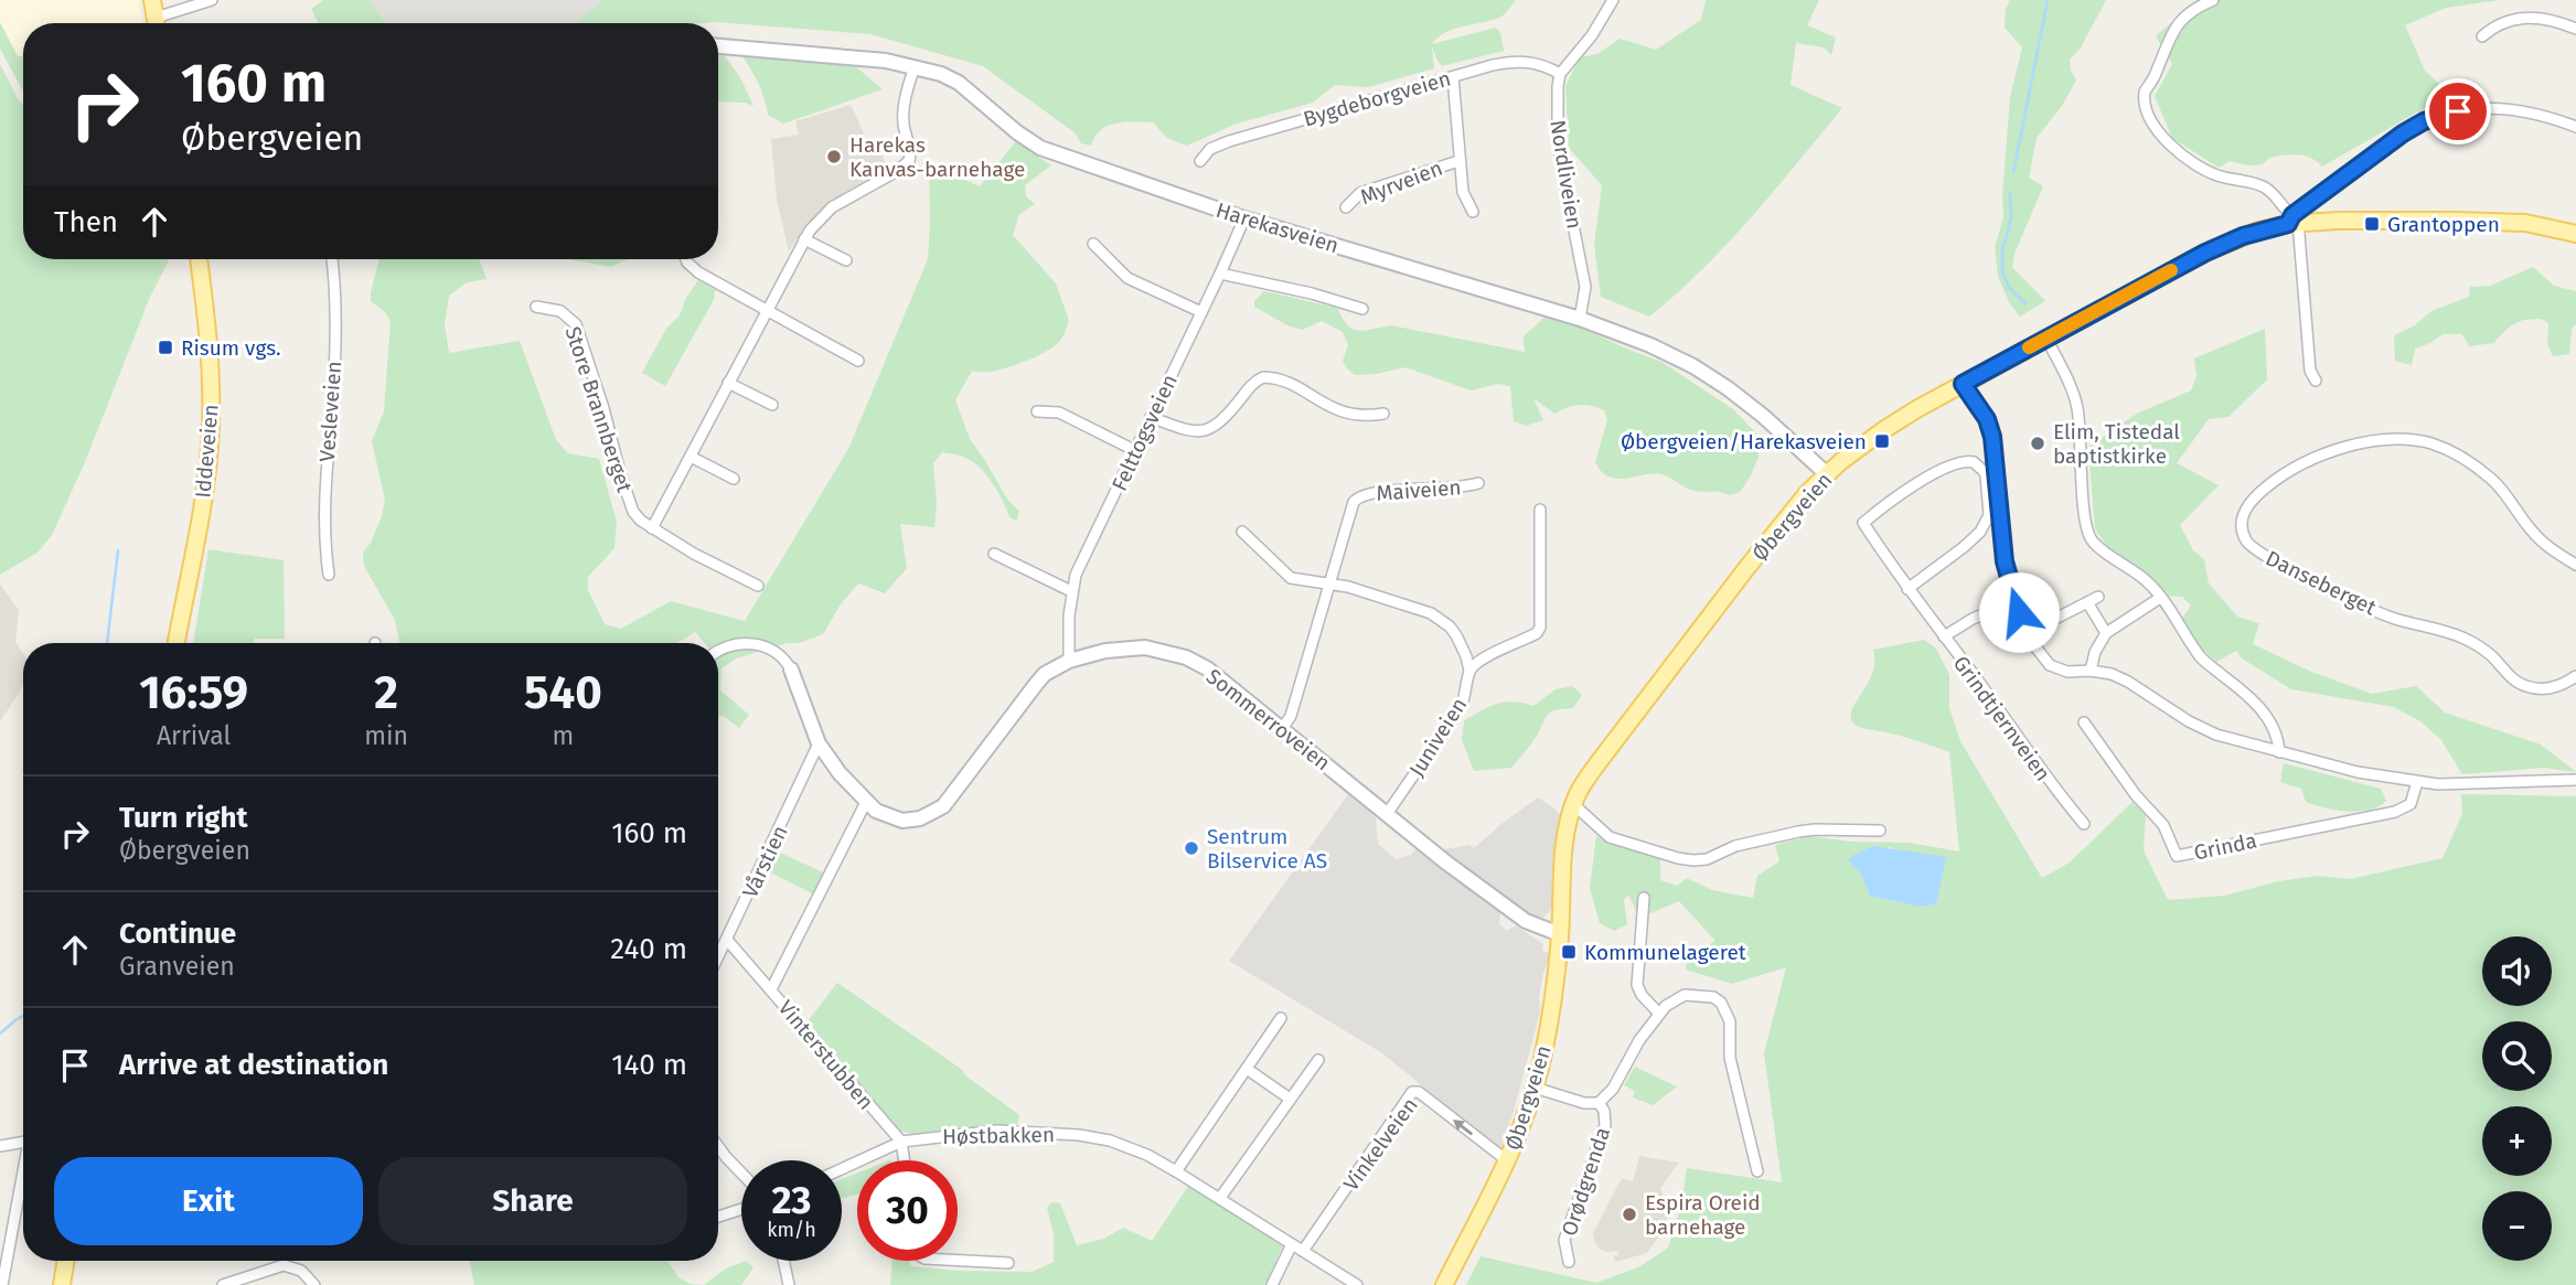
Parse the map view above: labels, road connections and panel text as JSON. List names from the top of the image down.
{
  "streets": {
    "main road": ["Iddeveien", "Øbergveien"],
    "street": [
      "Bygdeborgveien",
      "Nordliveien",
      "Myrveien",
      "Harekasveien",
      "Store Brannberget",
      "Vesleveien",
      "Felttogsveien",
      "Maiveien",
      "Danseberget",
      "Grindtjernveien",
      "Sommerroveien",
      "Juniveien",
      "Grinda",
      "Vårstien",
      "Vinterstubben",
      "Høstbakken",
      "Vinkelveien",
      "Orødgrenda"
    ]
  },
  "crossings": [
    ["Bygdeborgveien", "Nordliveien"],
    ["Bygdeborgveien", "Myrveien"],
    ["Nordliveien", "Harekasveien"],
    ["Harekasveien", "Felttogsveien"],
    ["Harekasveien", "Øbergveien"],
    ["Felttogsveien", "Sommerroveien"],
    ["Maiveien", "Sommerroveien"],
    ["Øbergveien", "Sommerroveien"],
    ["Øbergveien", "Vinkelveien"],
    ["Øbergveien", "Orødgrenda"],
    ["Sommerroveien", "Juniveien"],
    ["Sommerroveien", "Vårstien"],
    ["Vårstien", "Vinterstubben"],
    ["Vinterstubben", "Høstbakken"],
    ["Høstbakken", "Vinkelveien"]
  ],
  "places": {
    "other": [
      "Harekas Kanvas-barnehage",
      "Elim, Tistedal baptistkirke",
      "Sentrum Bilservice AS",
      "Espira Oreid barnehage"
    ],
    "transit": [
      "Grantoppen",
      "Risum vgs.",
      "Øbergveien/Harekasveien",
      "Kommunelageret"
    ]
  },
  "page": {
    "turn": ["160 m", "Øbergveien"],
    "then": "Then",
    "eta": [
      "16:59",
      "Arrival",
      "2",
      "min",
      "540",
      "m"
    ],
    "list": [
      {
        "name": "Turn right",
        "note": "Øbergveien",
        "value": "160 m"
      },
      {
        "name": "Continue",
        "note": "Granveien",
        "value": "240 m"
      },
      {
        "name": "Arrive at destination",
        "value": "140 m"
      }
    ],
    "map_buttons": ["+", "−"],
    "buttons": ["Exit", "Share"],
    "speed": "23 km/h",
    "limit": "30"
  }
}
